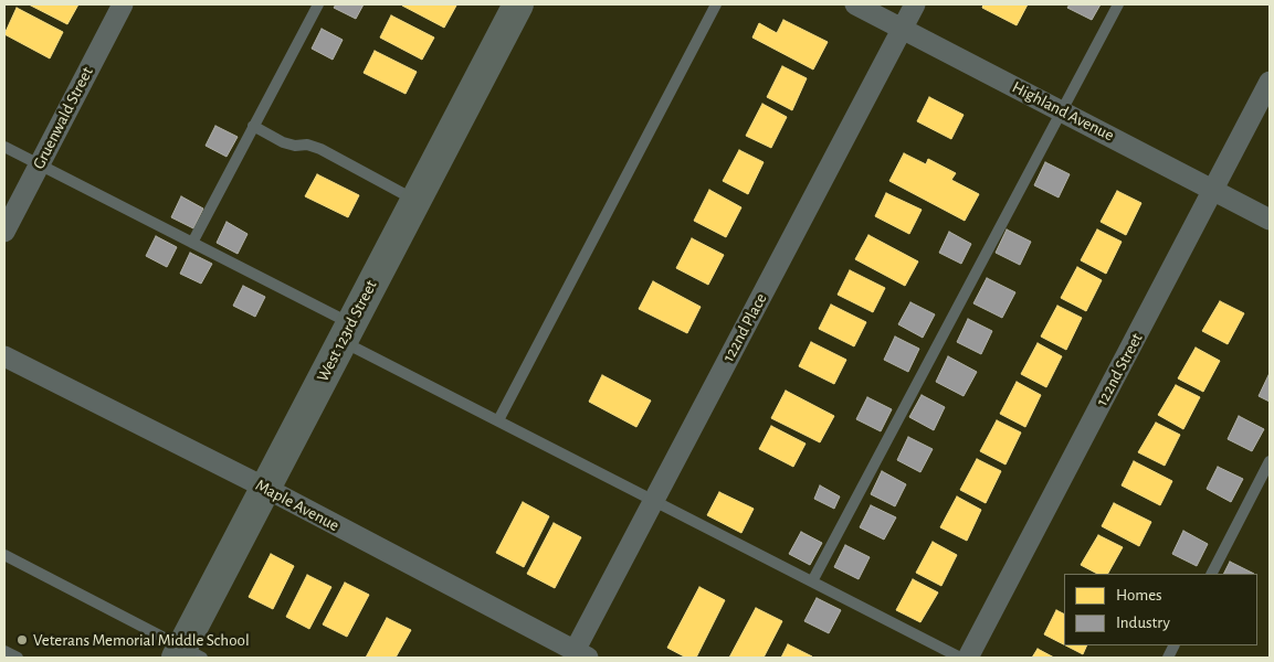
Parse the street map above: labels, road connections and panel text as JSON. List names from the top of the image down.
{
  "streets": {
    "street": [
      "Highland Avenue",
      "Gruenwald Street",
      "122nd Place",
      "West 123rd Street",
      "122nd Street",
      "Maple Avenue"
    ]
  },
  "crossings": [
    ["Highland Avenue", "122nd Place"],
    ["Highland Avenue", "122nd Street"],
    ["122nd Place", "Maple Avenue"],
    ["West 123rd Street", "Maple Avenue"]
  ],
  "places": ["Veterans Memorial Middle School"],
  "legend": ["Homes", "Industry"]
}
